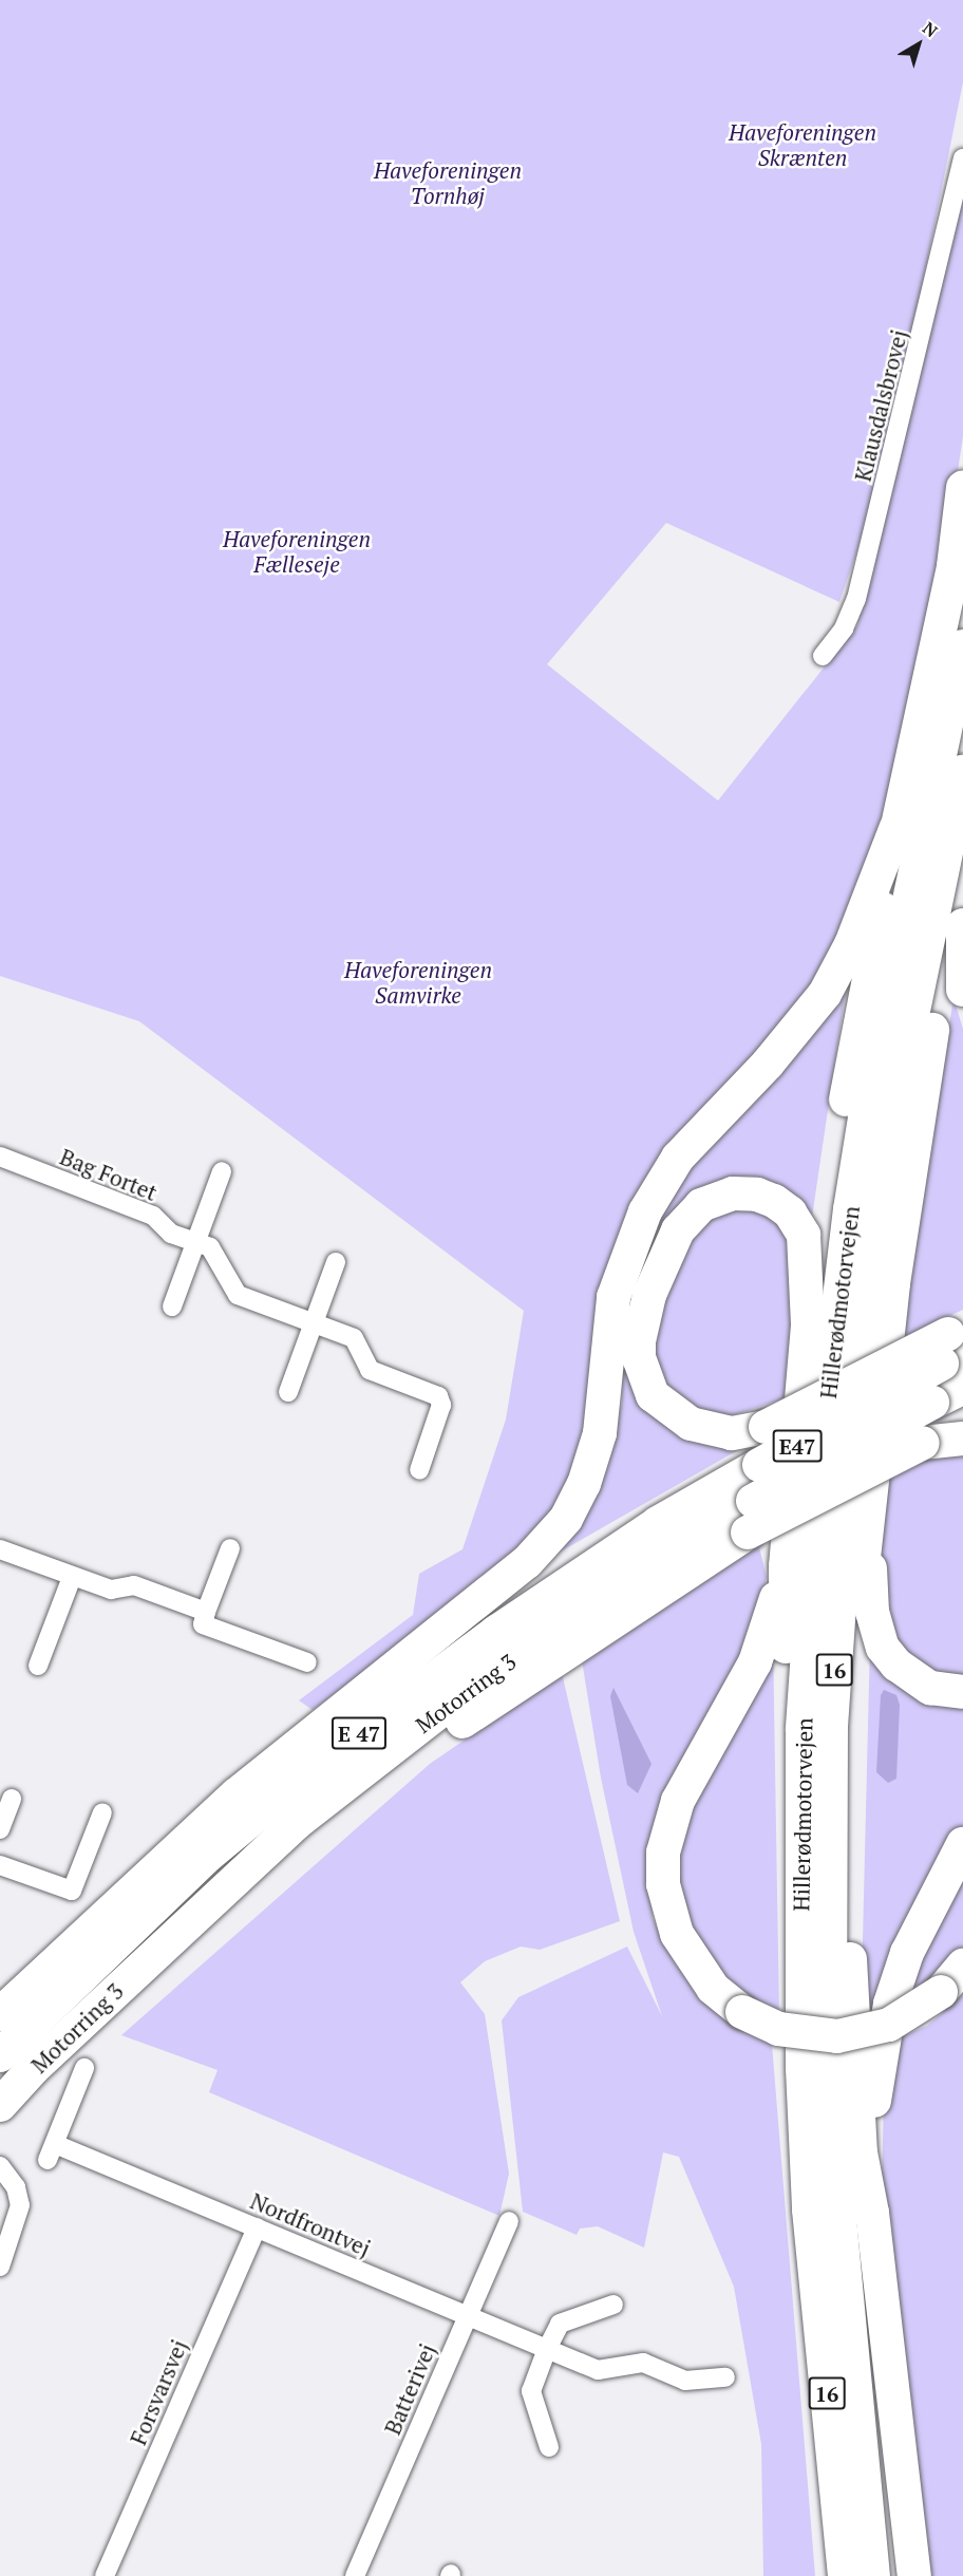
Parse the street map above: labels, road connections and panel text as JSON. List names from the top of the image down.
{
  "streets": {
    "highway": [
      "Hillerødmotorvejen",
      "E47",
      "16",
      "Motorring 3",
      "E 47"
    ],
    "street": [
      "Klausdalsbrovej",
      "Bag Fortet",
      "Nordfrontvej",
      "Batterivej",
      "Forsvarsvej"
    ]
  },
  "crossings": [
    ["Nordfrontvej", "Batterivej"],
    ["Nordfrontvej", "Forsvarsvej"]
  ],
  "parks": [
    "Haveforeningen Skrænten",
    "Haveforeningen Tornhøj",
    "Haveforeningen Fælleseje",
    "Haveforeningen Samvirke"
  ],
  "north": "top right"
}
